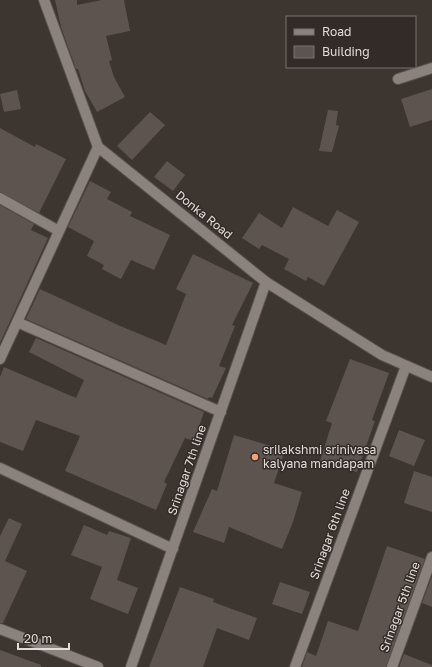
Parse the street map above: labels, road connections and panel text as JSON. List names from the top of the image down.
{
  "streets": {
    "street": [
      "Donka Road",
      "Srinagar 7th line",
      "Srinagar 6th line",
      "Srinagar 5th line"
    ]
  },
  "crossings": [
    ["Donka Road", "Srinagar 7th line"],
    ["Donka Road", "Srinagar 6th line"]
  ],
  "places": ["srilakshmi srinivasa kalyana mandapam"],
  "legend": ["Road", "Building"],
  "scale_bar": "20 m"
}
